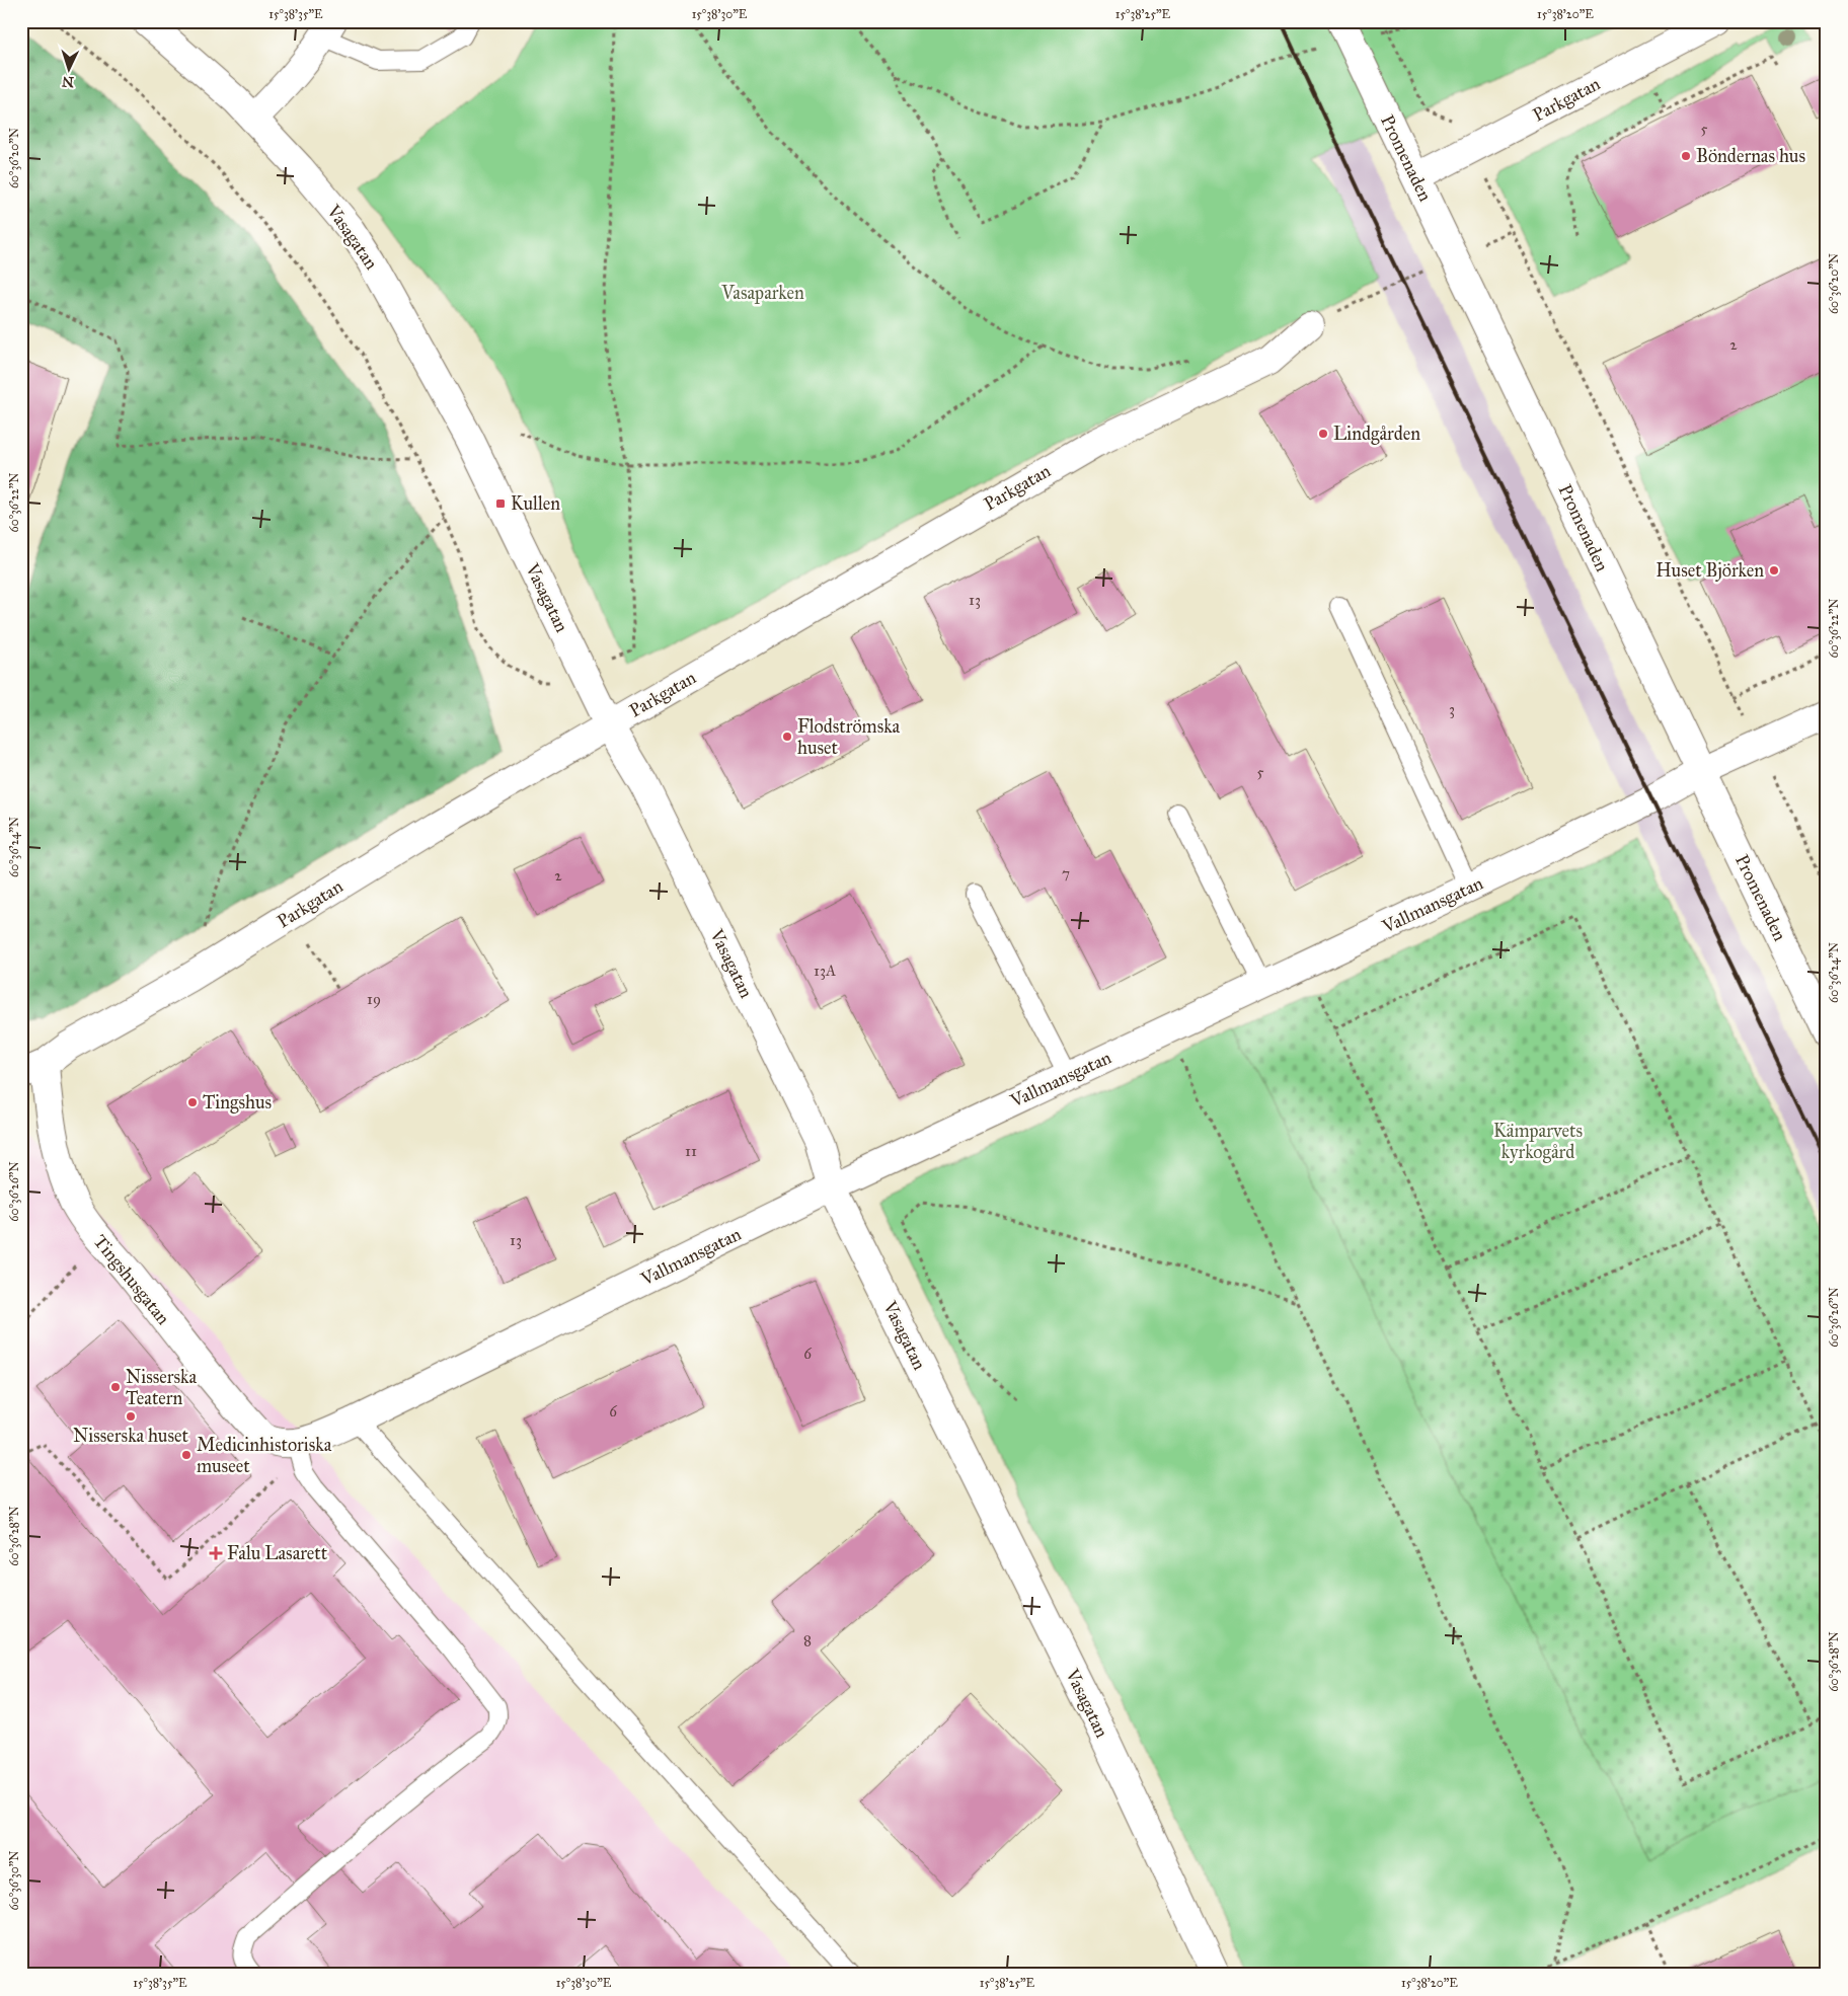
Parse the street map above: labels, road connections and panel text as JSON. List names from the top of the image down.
{
  "streets": {
    "street": [
      "Parkgatan",
      "Promenaden",
      "Vasagatan",
      "Vallmansgatan",
      "Tingshusgatan"
    ]
  },
  "crossings": [
    ["Parkgatan", "Promenaden"],
    ["Parkgatan", "Vasagatan"],
    ["Parkgatan", "Tingshusgatan"],
    ["Promenaden", "Vallmansgatan"],
    ["Vasagatan", "Vallmansgatan"],
    ["Vallmansgatan", "Tingshusgatan"]
  ],
  "parks": ["Vasaparken", "Kämparvets kyrkogård"],
  "places": {
    "other": [
      "Böndernas hus",
      "Lindgården",
      "Huset Björken",
      "Flodströmska huset",
      "Tingshus",
      "Nisserska Teatern",
      "Nisserska huset",
      "Medicinhistoriska museet"
    ],
    "transit": ["Kullen"],
    "health": ["Falu Lasarett"]
  },
  "house_numbers": [
    "5",
    "2",
    "13",
    "3",
    "5",
    "7",
    "2",
    "13A",
    "19",
    "11",
    "13",
    "6",
    "6",
    "8"
  ],
  "north": "bottom",
  "coordinates": [
    "15°38'35\"E",
    "15°38'30\"E",
    "15°38'25\"E",
    "15°38'20\"E",
    "60°36'20\"N",
    "60°36'22\"N",
    "60°36'24\"N",
    "60°36'26\"N",
    "60°36'28\"N",
    "60°36'30\"N"
  ]
}
